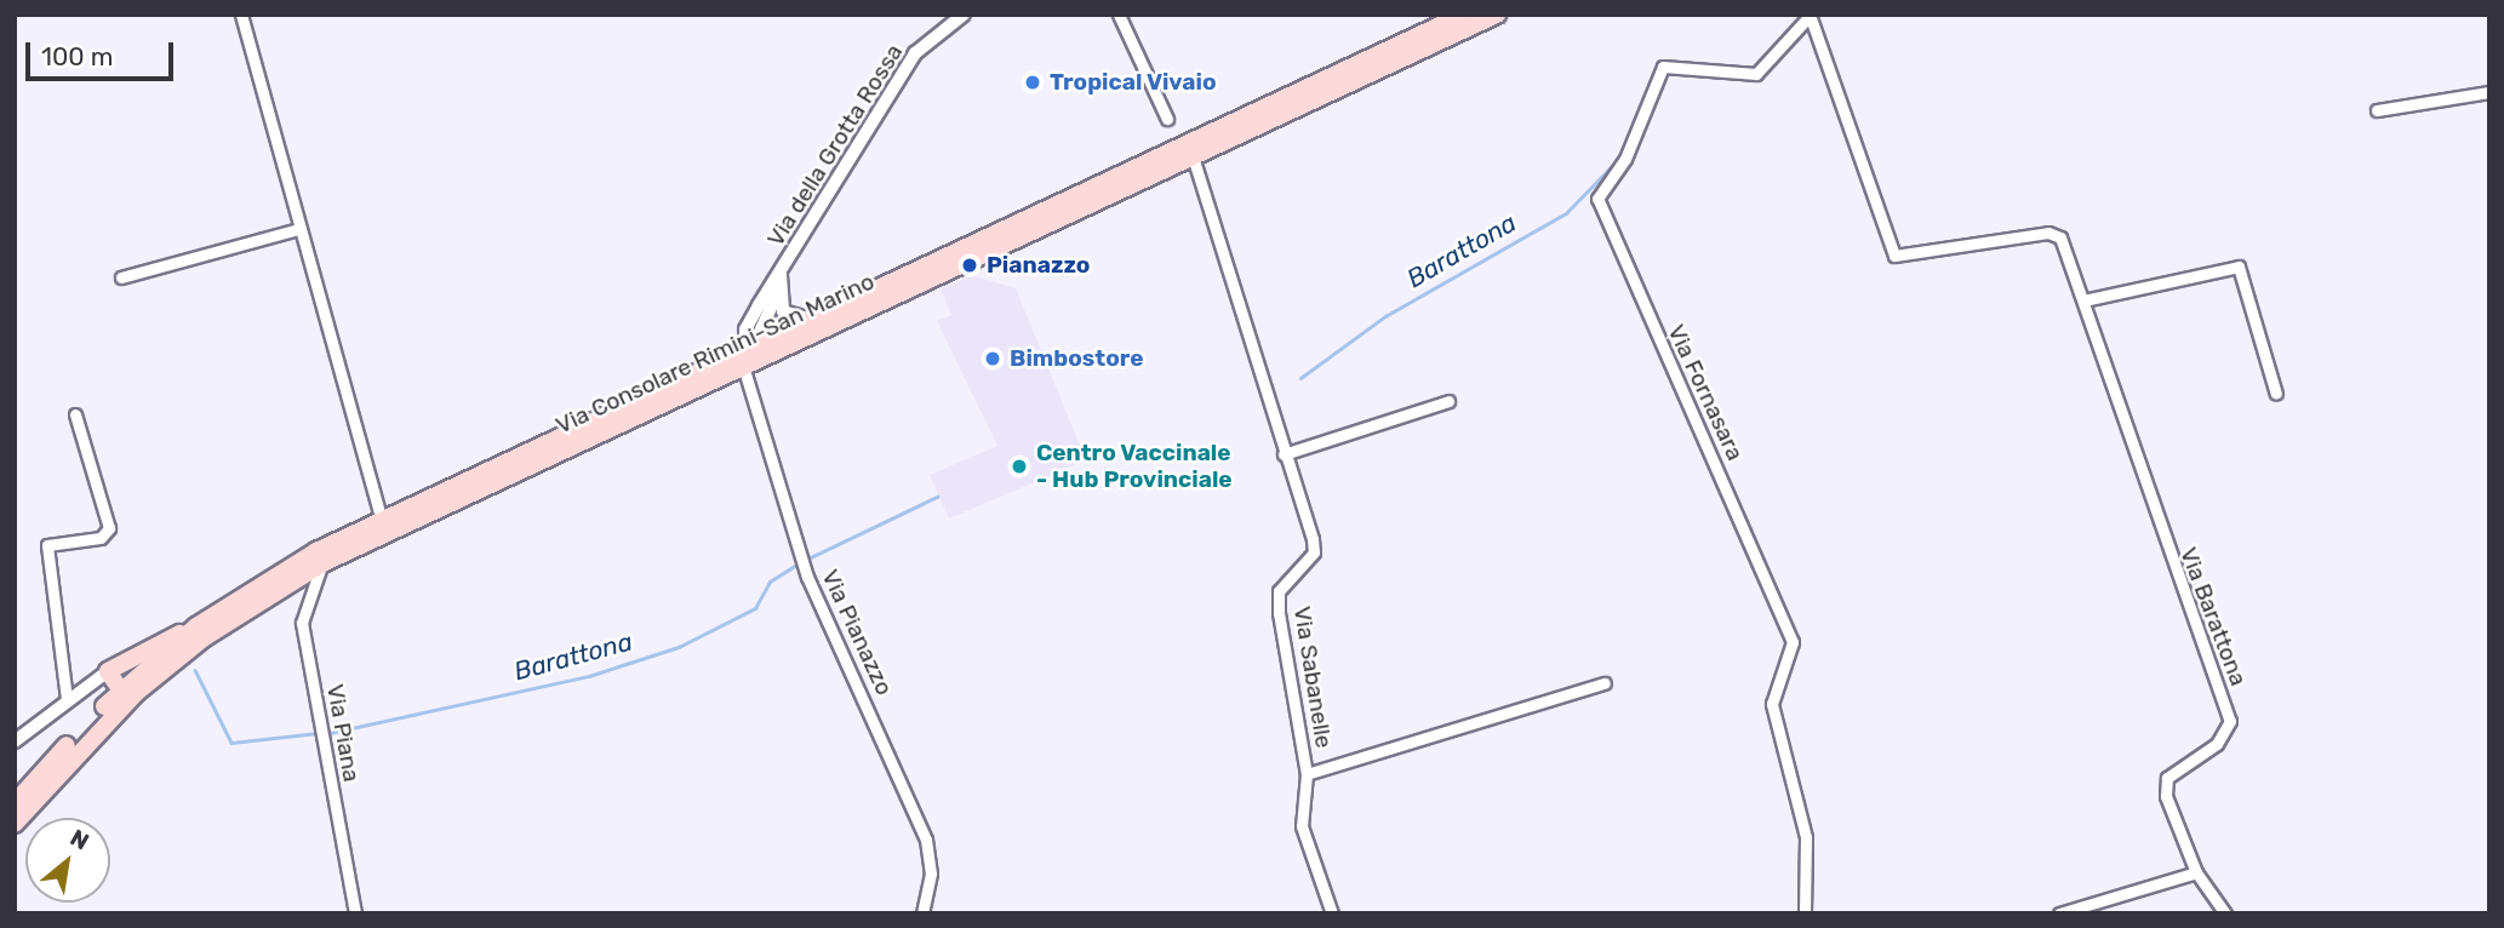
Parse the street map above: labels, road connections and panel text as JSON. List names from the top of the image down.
{
  "streets": {
    "main road": ["Via Consolare Rimini-San Marino"],
    "street": [
      "Via della Grotta Rossa",
      "Via Fornasara",
      "Via Barattona",
      "Via Pianazzo",
      "Via Sabanelle",
      "Via Piana"
    ]
  },
  "crossings": [
    ["Via della Grotta Rossa", "Via Consolare Rimini-San Marino"],
    ["Via della Grotta Rossa", "Via Pianazzo"],
    ["Via Consolare Rimini-San Marino", "Via Pianazzo"],
    ["Via Consolare Rimini-San Marino", "Via Sabanelle"],
    ["Via Consolare Rimini-San Marino", "Via Piana"],
    ["Via Fornasara", "Via Barattona"]
  ],
  "water": ["Barattona"],
  "places": [
    "Tropical Vivaio",
    "Pianazzo",
    "Bimbostore",
    "Centro Vaccinale - Hub Provinciale"
  ],
  "scale_bar": "100 m",
  "north": "top right"
}
